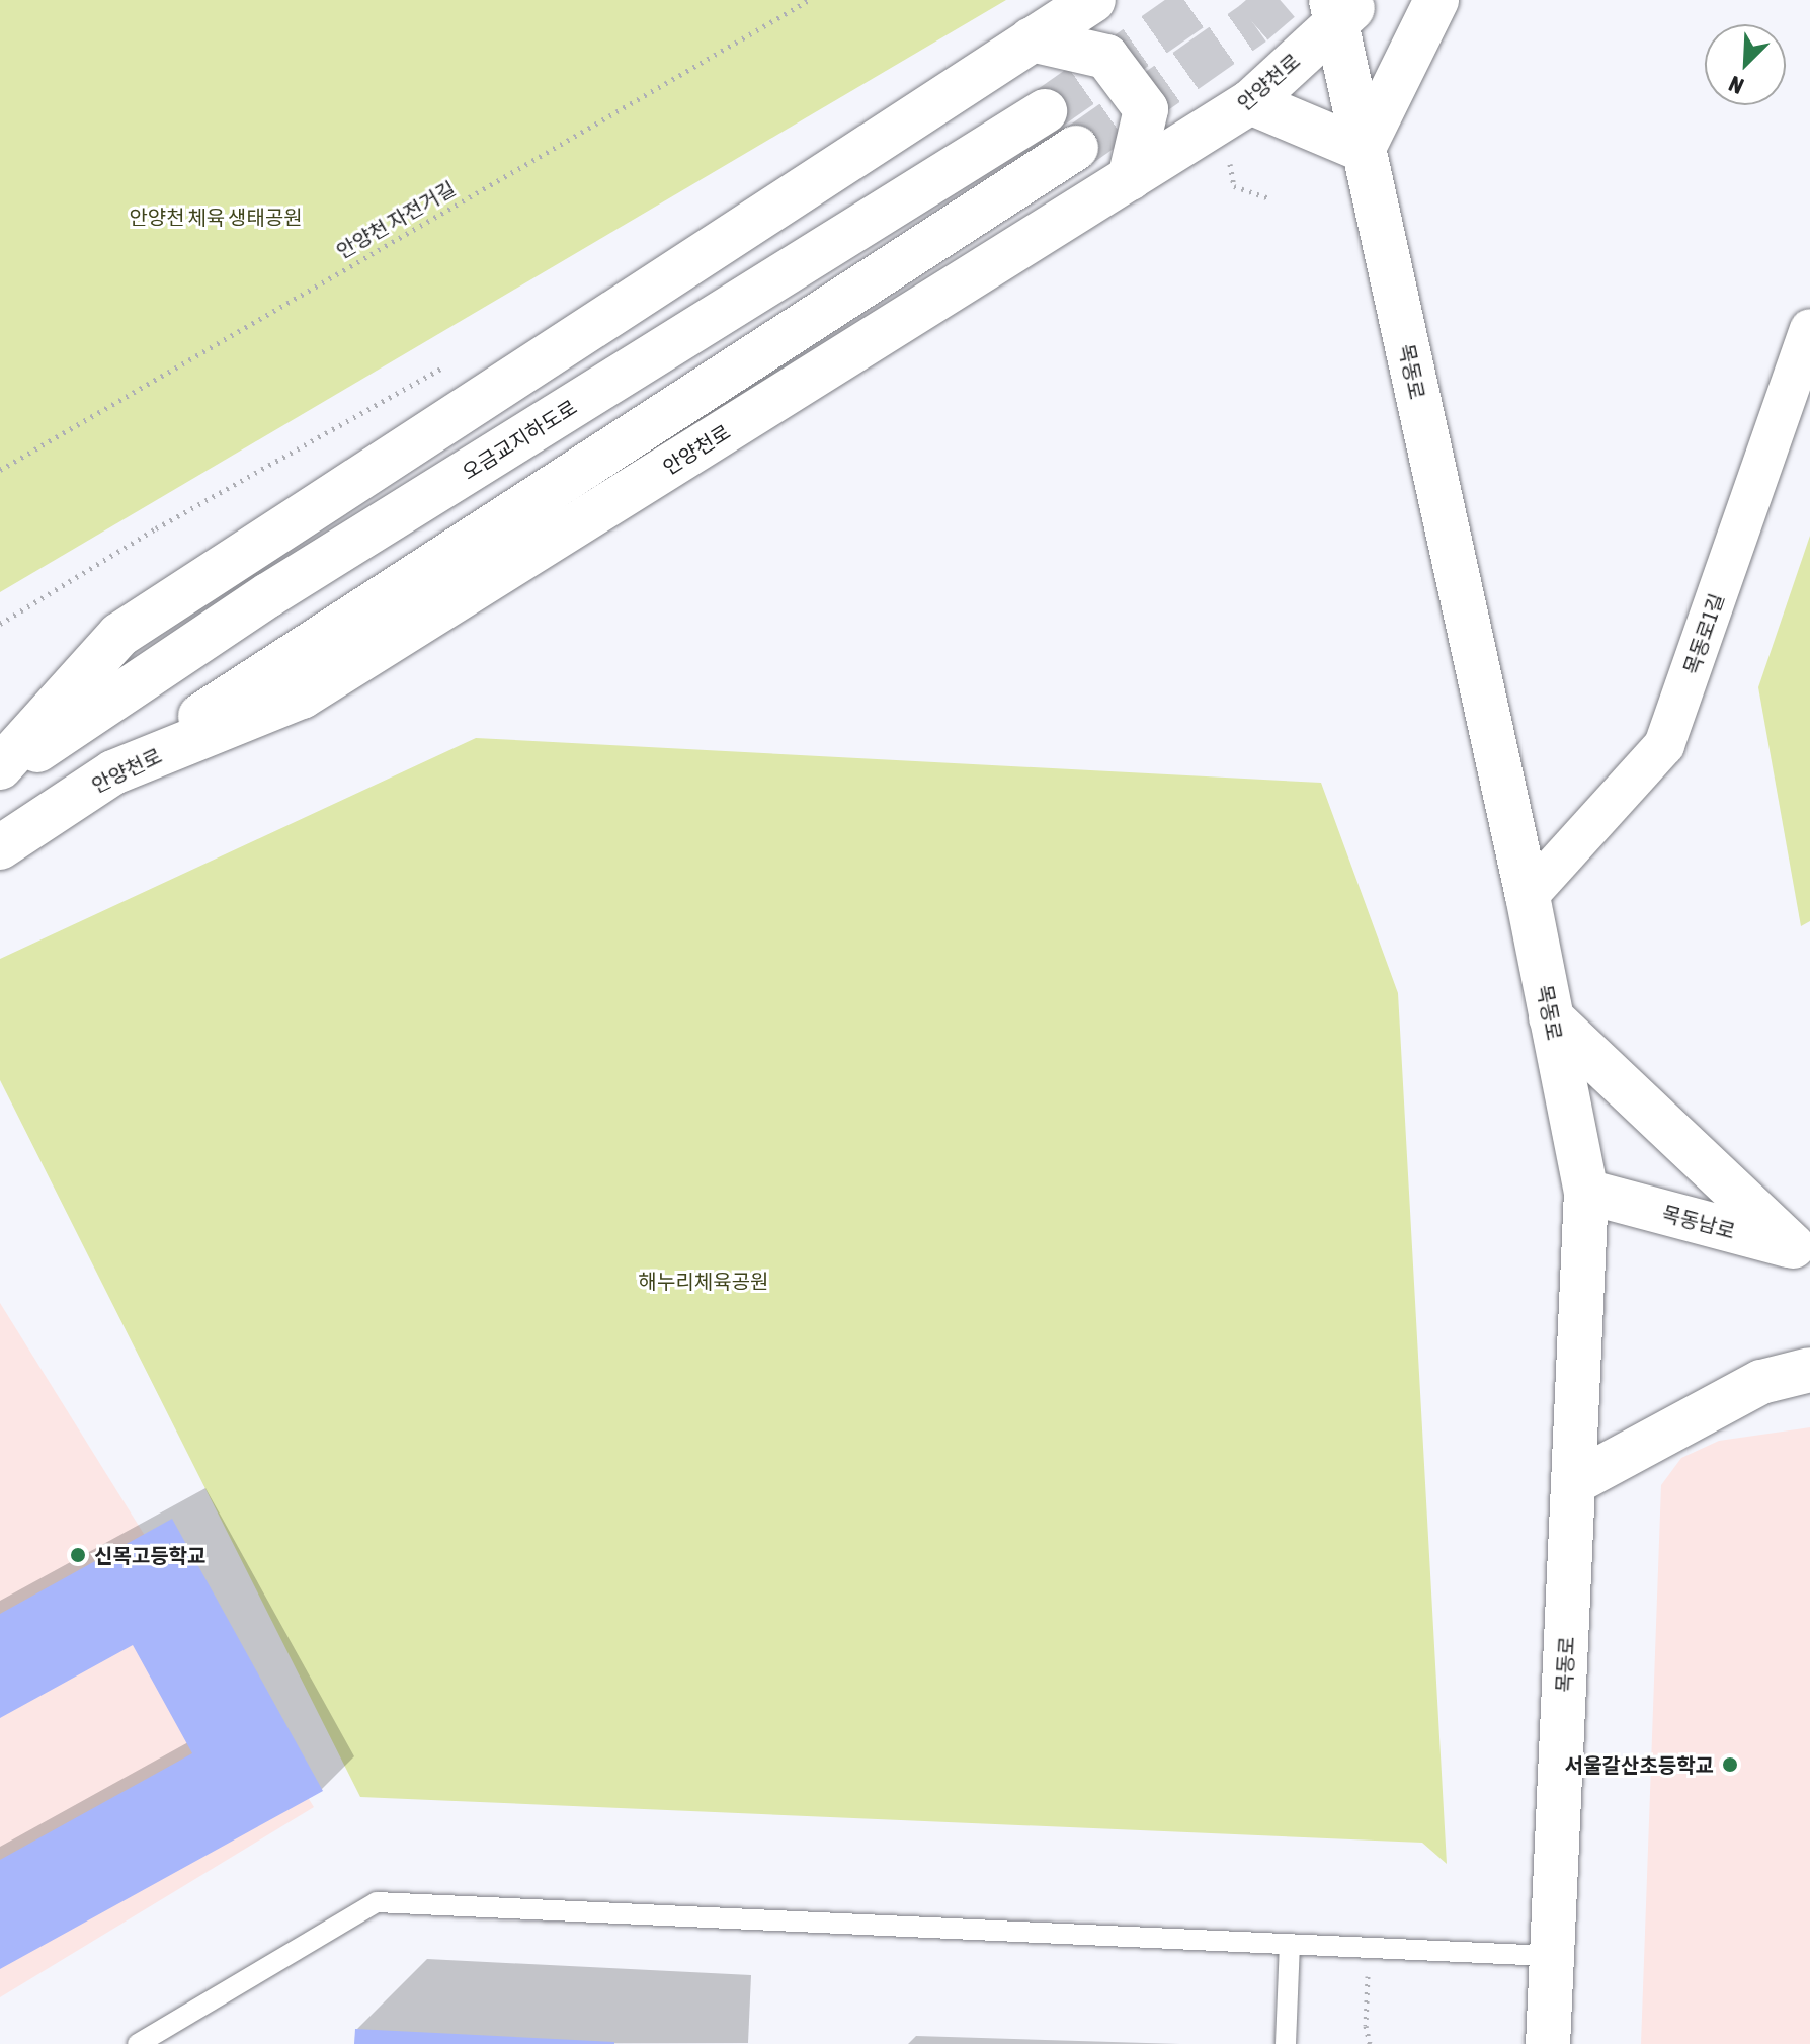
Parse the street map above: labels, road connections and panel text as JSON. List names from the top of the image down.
{
  "streets": {
    "main road": [
      "안양천로",
      "목동로",
      "오금교지하도로",
      "목동남로"
    ],
    "street": ["목동로1길"],
    "path": ["안양천 자전거길"]
  },
  "crossings": [
    ["안양천로", "목동로"],
    ["목동로", "목동로1길"],
    ["목동로", "목동남로"]
  ],
  "parks": ["안양천 체육 생태공원", "해누리체육공원"],
  "places": ["신목고등학교", "서울갈산초등학교"],
  "north": "bottom left"
}
